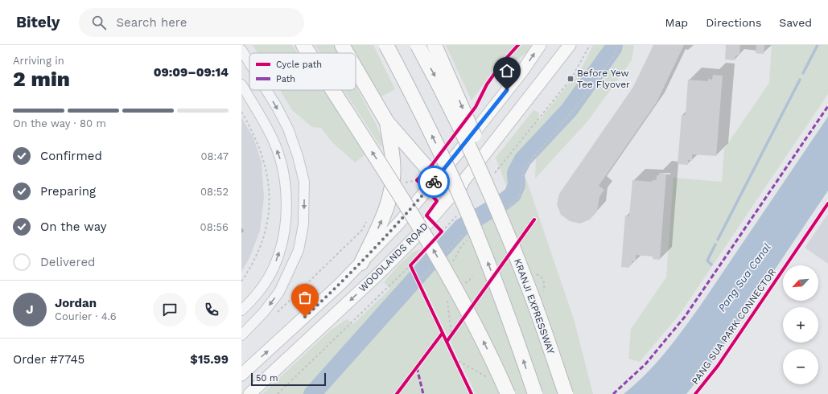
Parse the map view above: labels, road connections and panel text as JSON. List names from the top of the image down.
{
  "streets": {
    "highway": ["KRANJI EXPRESSWAY"],
    "main road": ["WOODLANDS ROAD"],
    "cycle path": ["PANG SUA PARK CONNECTOR"]
  },
  "water": ["Pang Sua Canal"],
  "places": {
    "transit": ["Before Yew Tee Flyover"]
  },
  "legend": ["Cycle path", "Path"],
  "scale_bar": "50 m",
  "north": "bottom left",
  "page": {
    "header": "Bitely",
    "search": "Search here",
    "nav": ["Map", "Directions", "Saved"],
    "heading": ["2 min", "Arriving in", "09:09–09:14"],
    "panel": [
      "Jordan",
      "Courier · 4.6",
      "Order #7745",
      "$15.99"
    ],
    "bar": "On the way · 80 m",
    "list": [
      ["Confirmed", "08:47"],
      ["Preparing", "08:52"],
      ["On the way", "08:56"],
      "Delivered"
    ],
    "map_buttons": ["+", "−"],
    "round": "J",
    "scale": "50 m"
  }
}
